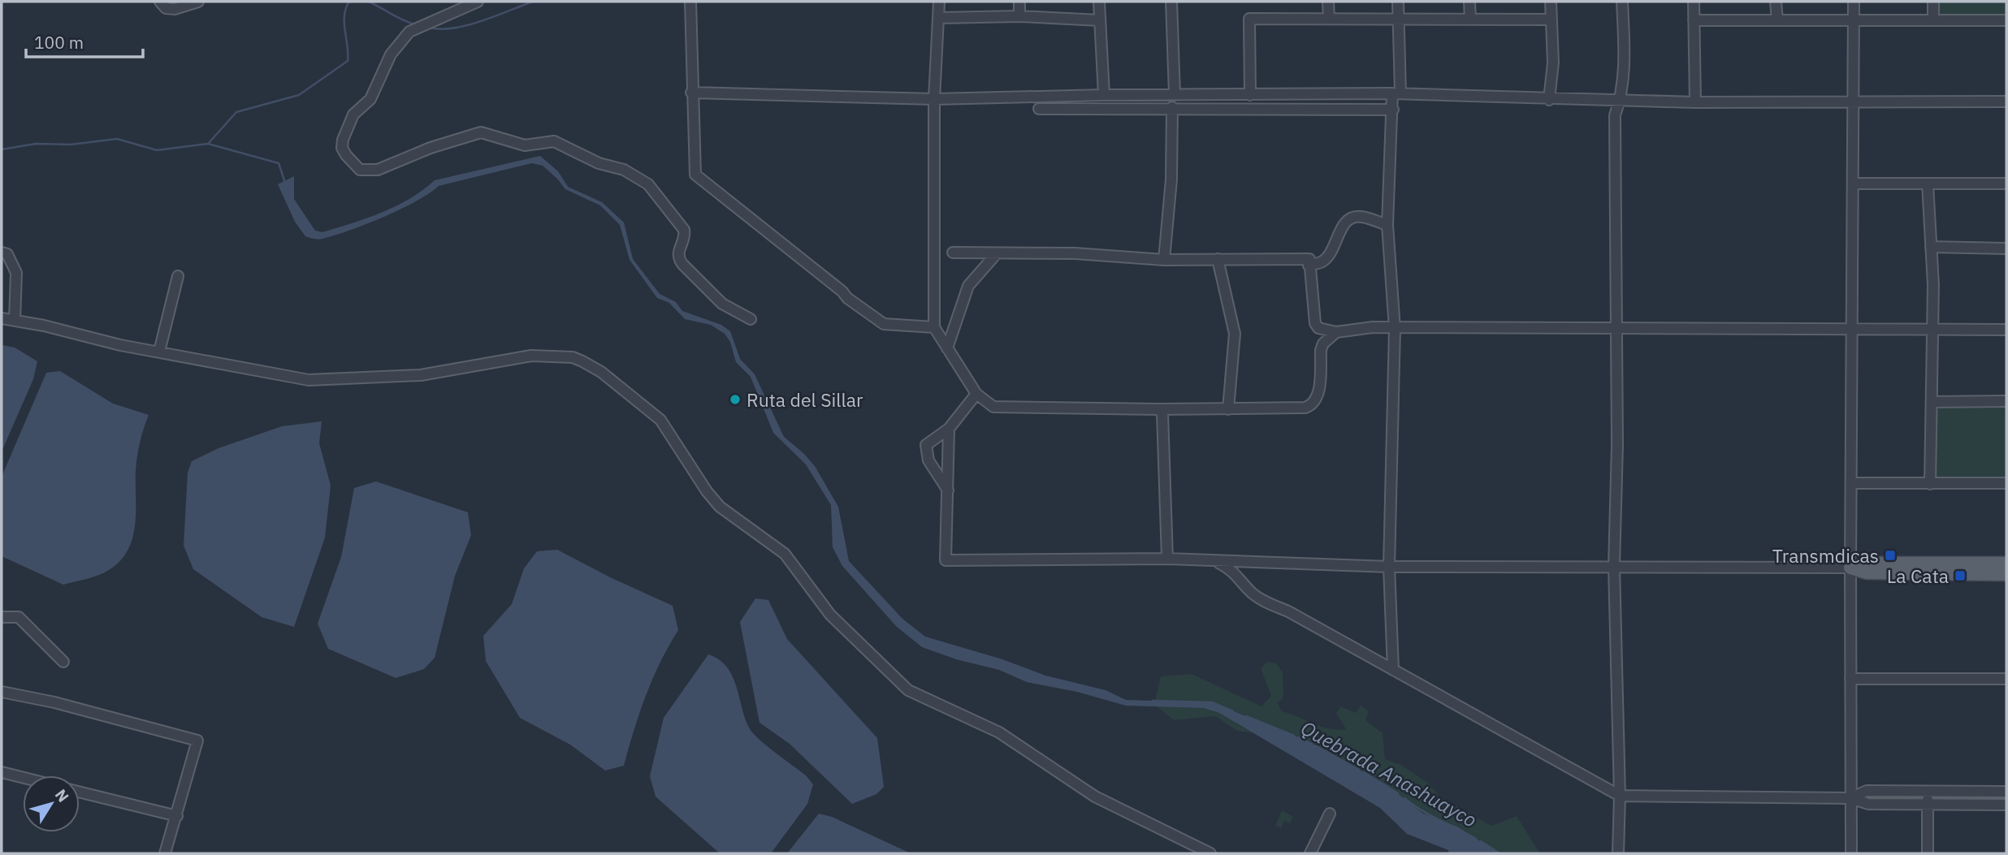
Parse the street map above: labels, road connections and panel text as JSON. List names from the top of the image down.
{
  "water": ["Quebrada Anashuayco"],
  "places": {
    "other": ["Ruta del Sillar"],
    "transit": ["Transmdicas", "La Cata"]
  },
  "scale_bar": "100 m",
  "north": "top right"
}
